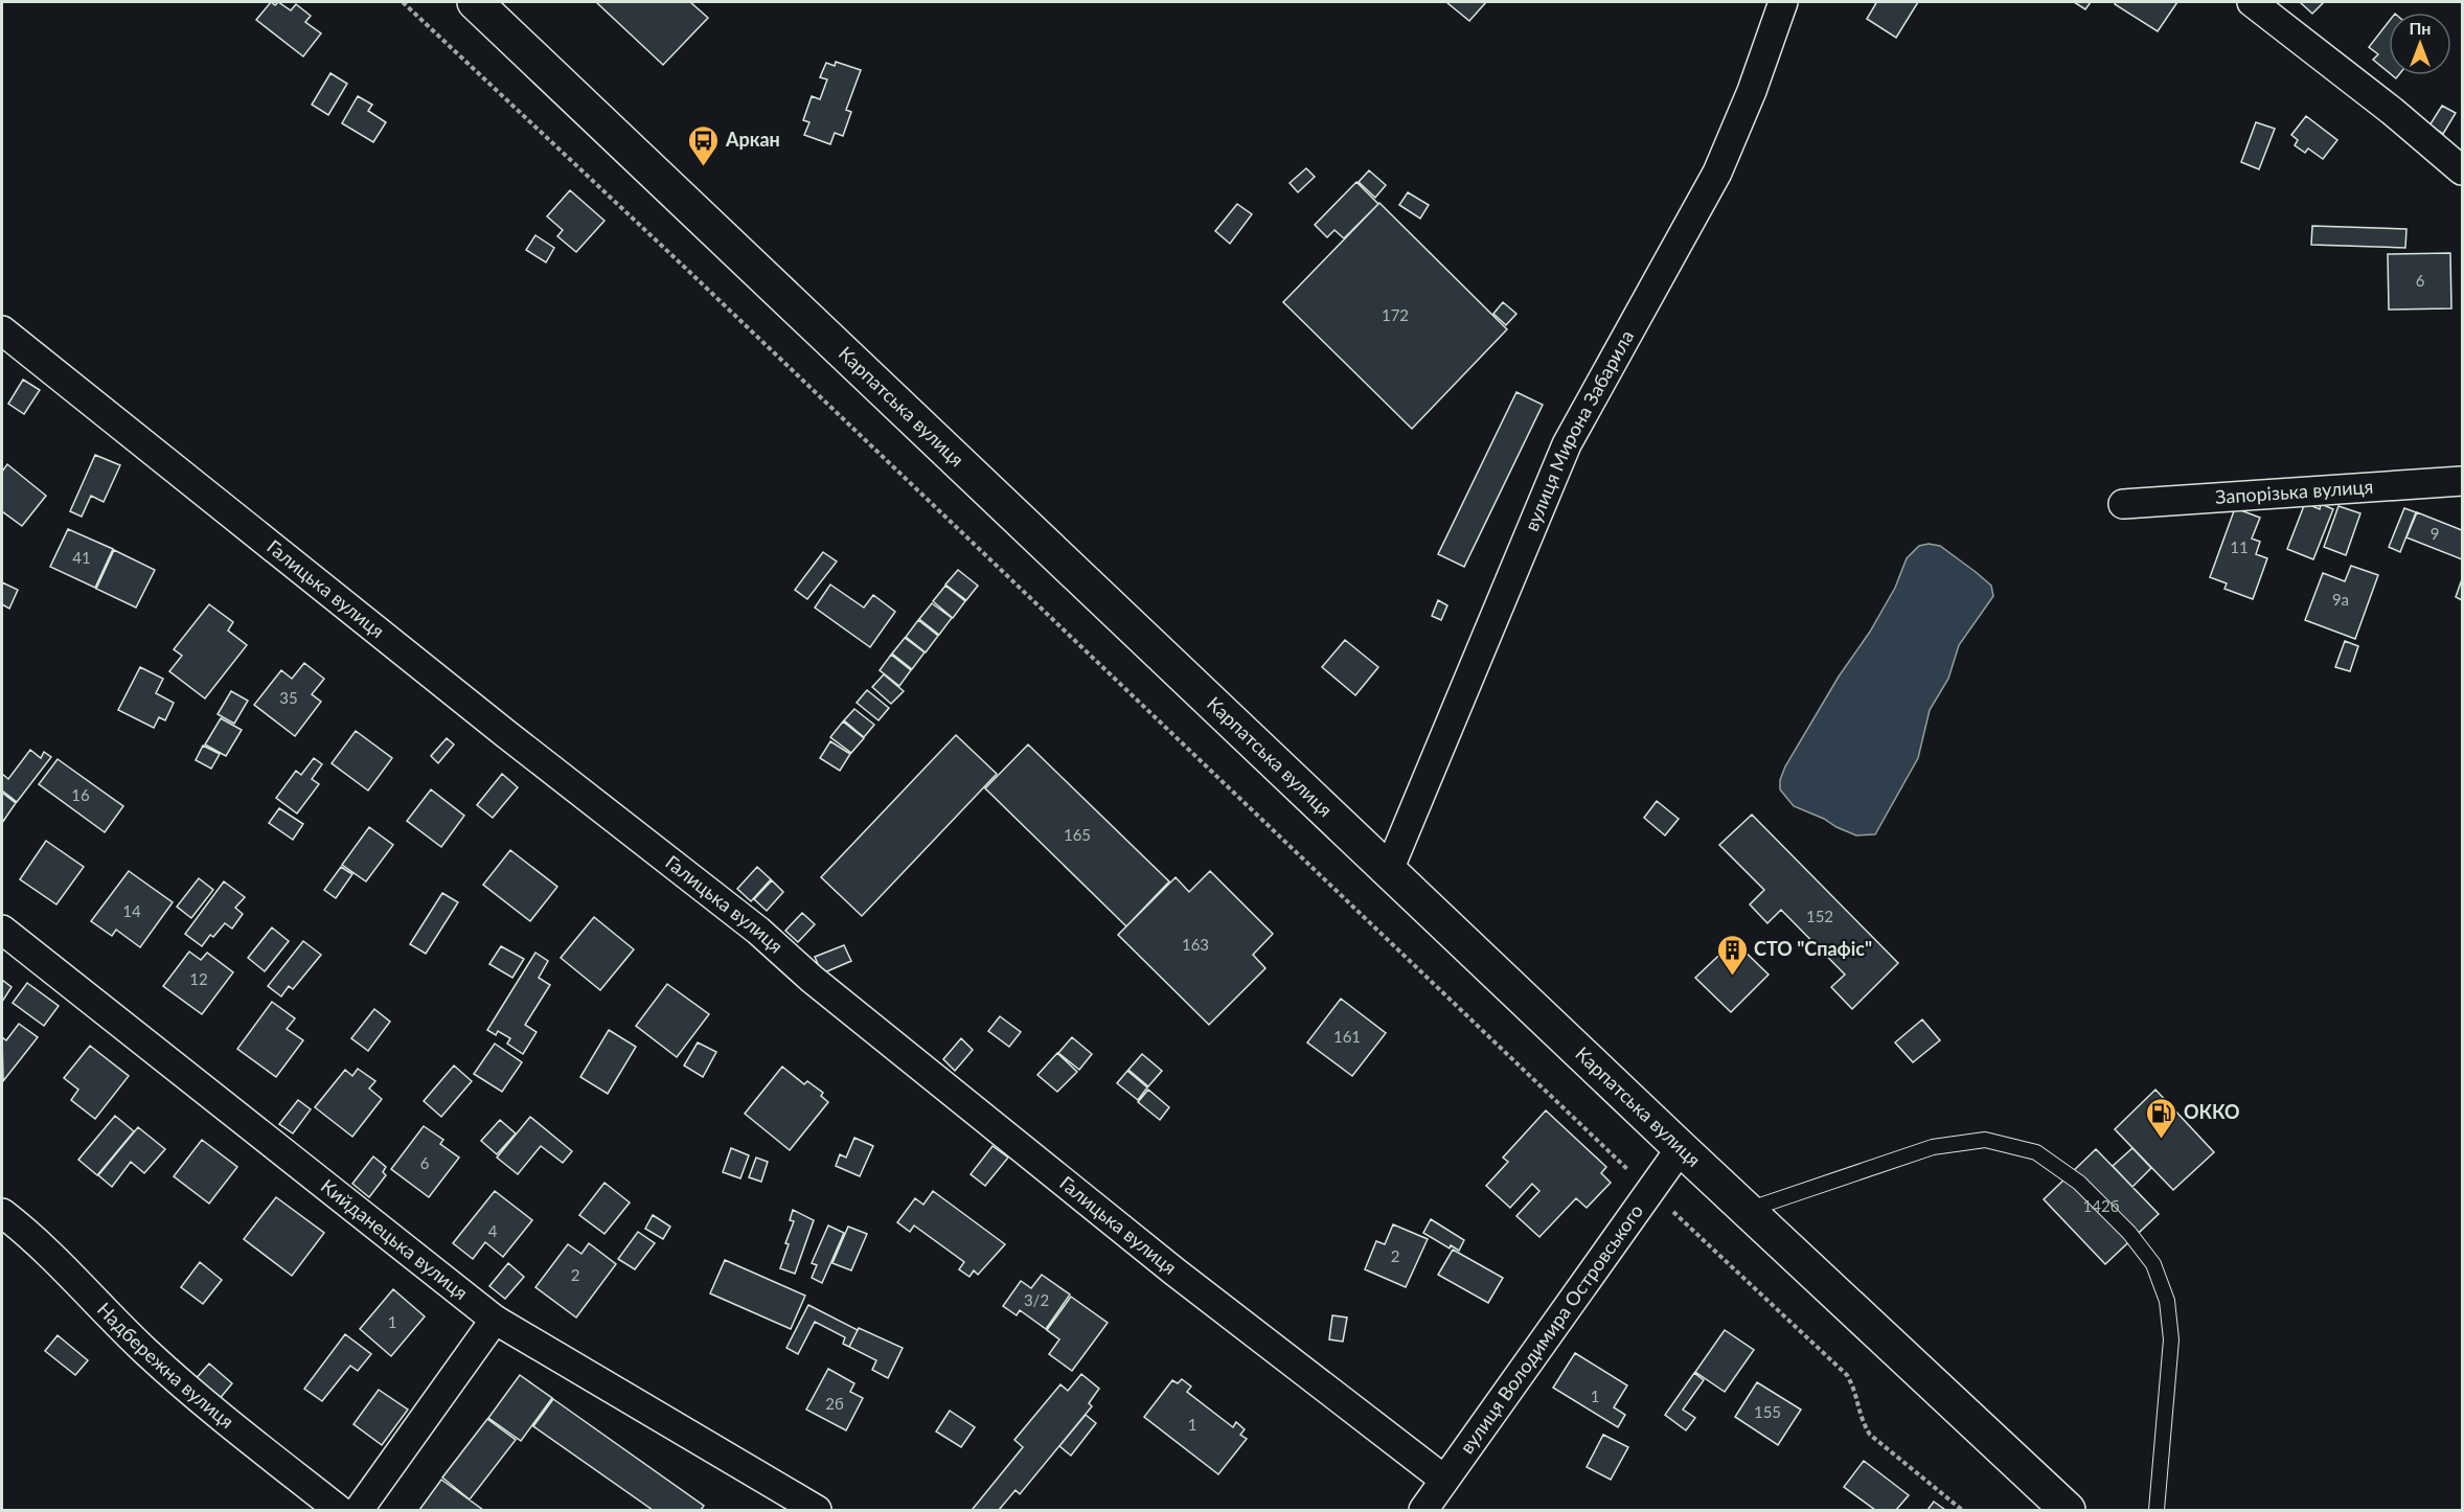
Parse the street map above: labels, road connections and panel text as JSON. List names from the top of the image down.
{
  "streets": {
    "main road": ["Карпатська вулиця"],
    "street": [
      "вулиця Мирона Забарила",
      "Запорізька вулиця",
      "Галицька вулиця",
      "Кийданецька вулиця",
      "вулиця Володимира Островського",
      "Надбережна вулиця"
    ]
  },
  "crossings": [
    ["Карпатська вулиця", "вулиця Мирона Забарила"],
    ["Карпатська вулиця", "вулиця Володимира Островського"],
    ["Галицька вулиця", "вулиця Володимира Островського"]
  ],
  "places": {
    "bus stop": ["Аркан"],
    "building": ["СТО \"Спафіс\""],
    "fuel station": ["ОККО"]
  },
  "house_numbers": [
    "6",
    "172",
    "9",
    "11",
    "41",
    "9а",
    "35",
    "16",
    "165",
    "14",
    "152",
    "163",
    "12",
    "161",
    "6",
    "142б",
    "4",
    "2",
    "2",
    "3/2",
    "1",
    "1",
    "2б",
    "155",
    "1"
  ],
  "north": "top"
}
